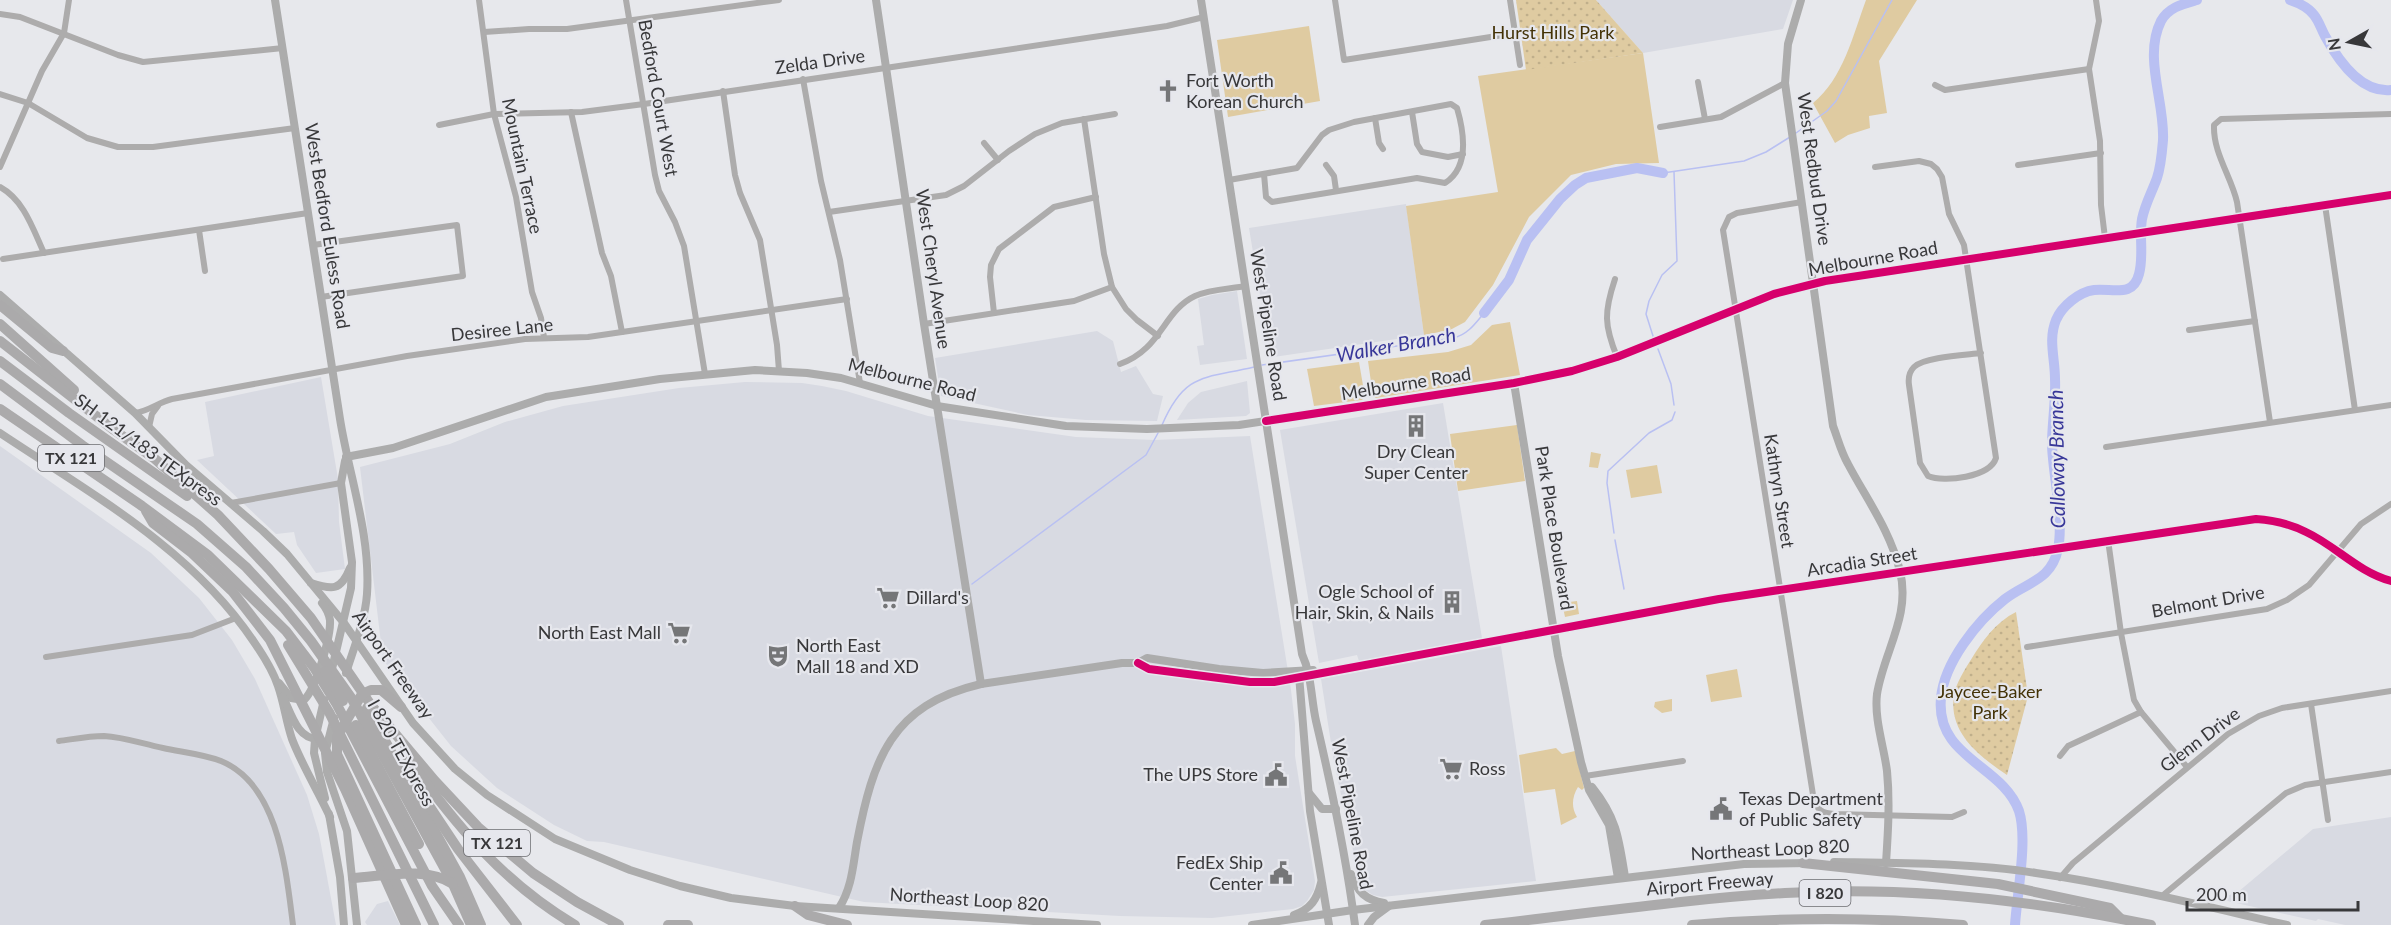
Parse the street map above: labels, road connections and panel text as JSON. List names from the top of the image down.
{
  "streets": {
    "highway": [
      "SH 121/183 TEXpress",
      "TX 121",
      "Airport Freeway",
      "I 820 TEXpress",
      "I 820"
    ],
    "main road": [
      "West Redbud Drive",
      "West Bedford Euless Road",
      "Melbourne Road",
      "West Cheryl Avenue",
      "West Pipeline Road",
      "Park Place Boulevard",
      "Arcadia Street",
      "Northeast Loop 820"
    ],
    "street": [
      "Zelda Drive",
      "Bedford Court West",
      "Mountain Terrace",
      "Desiree Lane",
      "Kathryn Street",
      "Belmont Drive",
      "Glenn Drive"
    ]
  },
  "crossings": [
    ["Zelda Drive", "Bedford Court West"],
    ["Zelda Drive", "Mountain Terrace"],
    ["Zelda Drive", "West Cheryl Avenue"],
    ["Zelda Drive", "West Pipeline Road"],
    ["Bedford Court West", "Melbourne Road"],
    ["Bedford Court West", "Desiree Lane"],
    ["Mountain Terrace", "Desiree Lane"],
    ["West Redbud Drive", "Melbourne Road"],
    ["West Redbud Drive", "Kathryn Street"],
    ["West Redbud Drive", "Arcadia Street"],
    ["West Redbud Drive", "Northeast Loop 820"],
    ["West Bedford Euless Road", "Melbourne Road"],
    ["West Bedford Euless Road", "Desiree Lane"],
    ["West Bedford Euless Road", "Airport Freeway"],
    ["Melbourne Road", "West Cheryl Avenue"],
    ["Melbourne Road", "West Pipeline Road"],
    ["Melbourne Road", "Kathryn Street"],
    ["Melbourne Road", "Park Place Boulevard"],
    ["West Cheryl Avenue", "Arcadia Street"],
    ["West Pipeline Road", "Arcadia Street"],
    ["West Pipeline Road", "Northeast Loop 820"],
    ["Desiree Lane", "Airport Freeway"],
    ["SH 121/183 TEXpress", "I 820 TEXpress"],
    ["Kathryn Street", "Arcadia Street"],
    ["Park Place Boulevard", "Arcadia Street"],
    ["Park Place Boulevard", "Northeast Loop 820"],
    ["Arcadia Street", "Belmont Drive"],
    ["Arcadia Street", "Airport Freeway"],
    ["Arcadia Street", "Northeast Loop 820"],
    ["Airport Freeway", "Northeast Loop 820"],
    ["Glenn Drive", "Northeast Loop 820"]
  ],
  "water": ["Walker Branch", "Calloway Branch"],
  "parks": ["Hurst Hills Park", "Jaycee-Baker Park"],
  "places": {
    "church": ["Fort Worth Korean Church"],
    "building": ["Dry Clean Super Center", "Ogle School of Hair, Skin, & Nails"],
    "supermarket": ["Dillard's", "North East Mall", "Ross"],
    "theatre": ["North East Mall 18 and XD"],
    "public building": ["The UPS Store", "Texas Department of Public Safety", "FedEx Ship Center"]
  },
  "scale_bar": "200 m",
  "north": "left"
}
